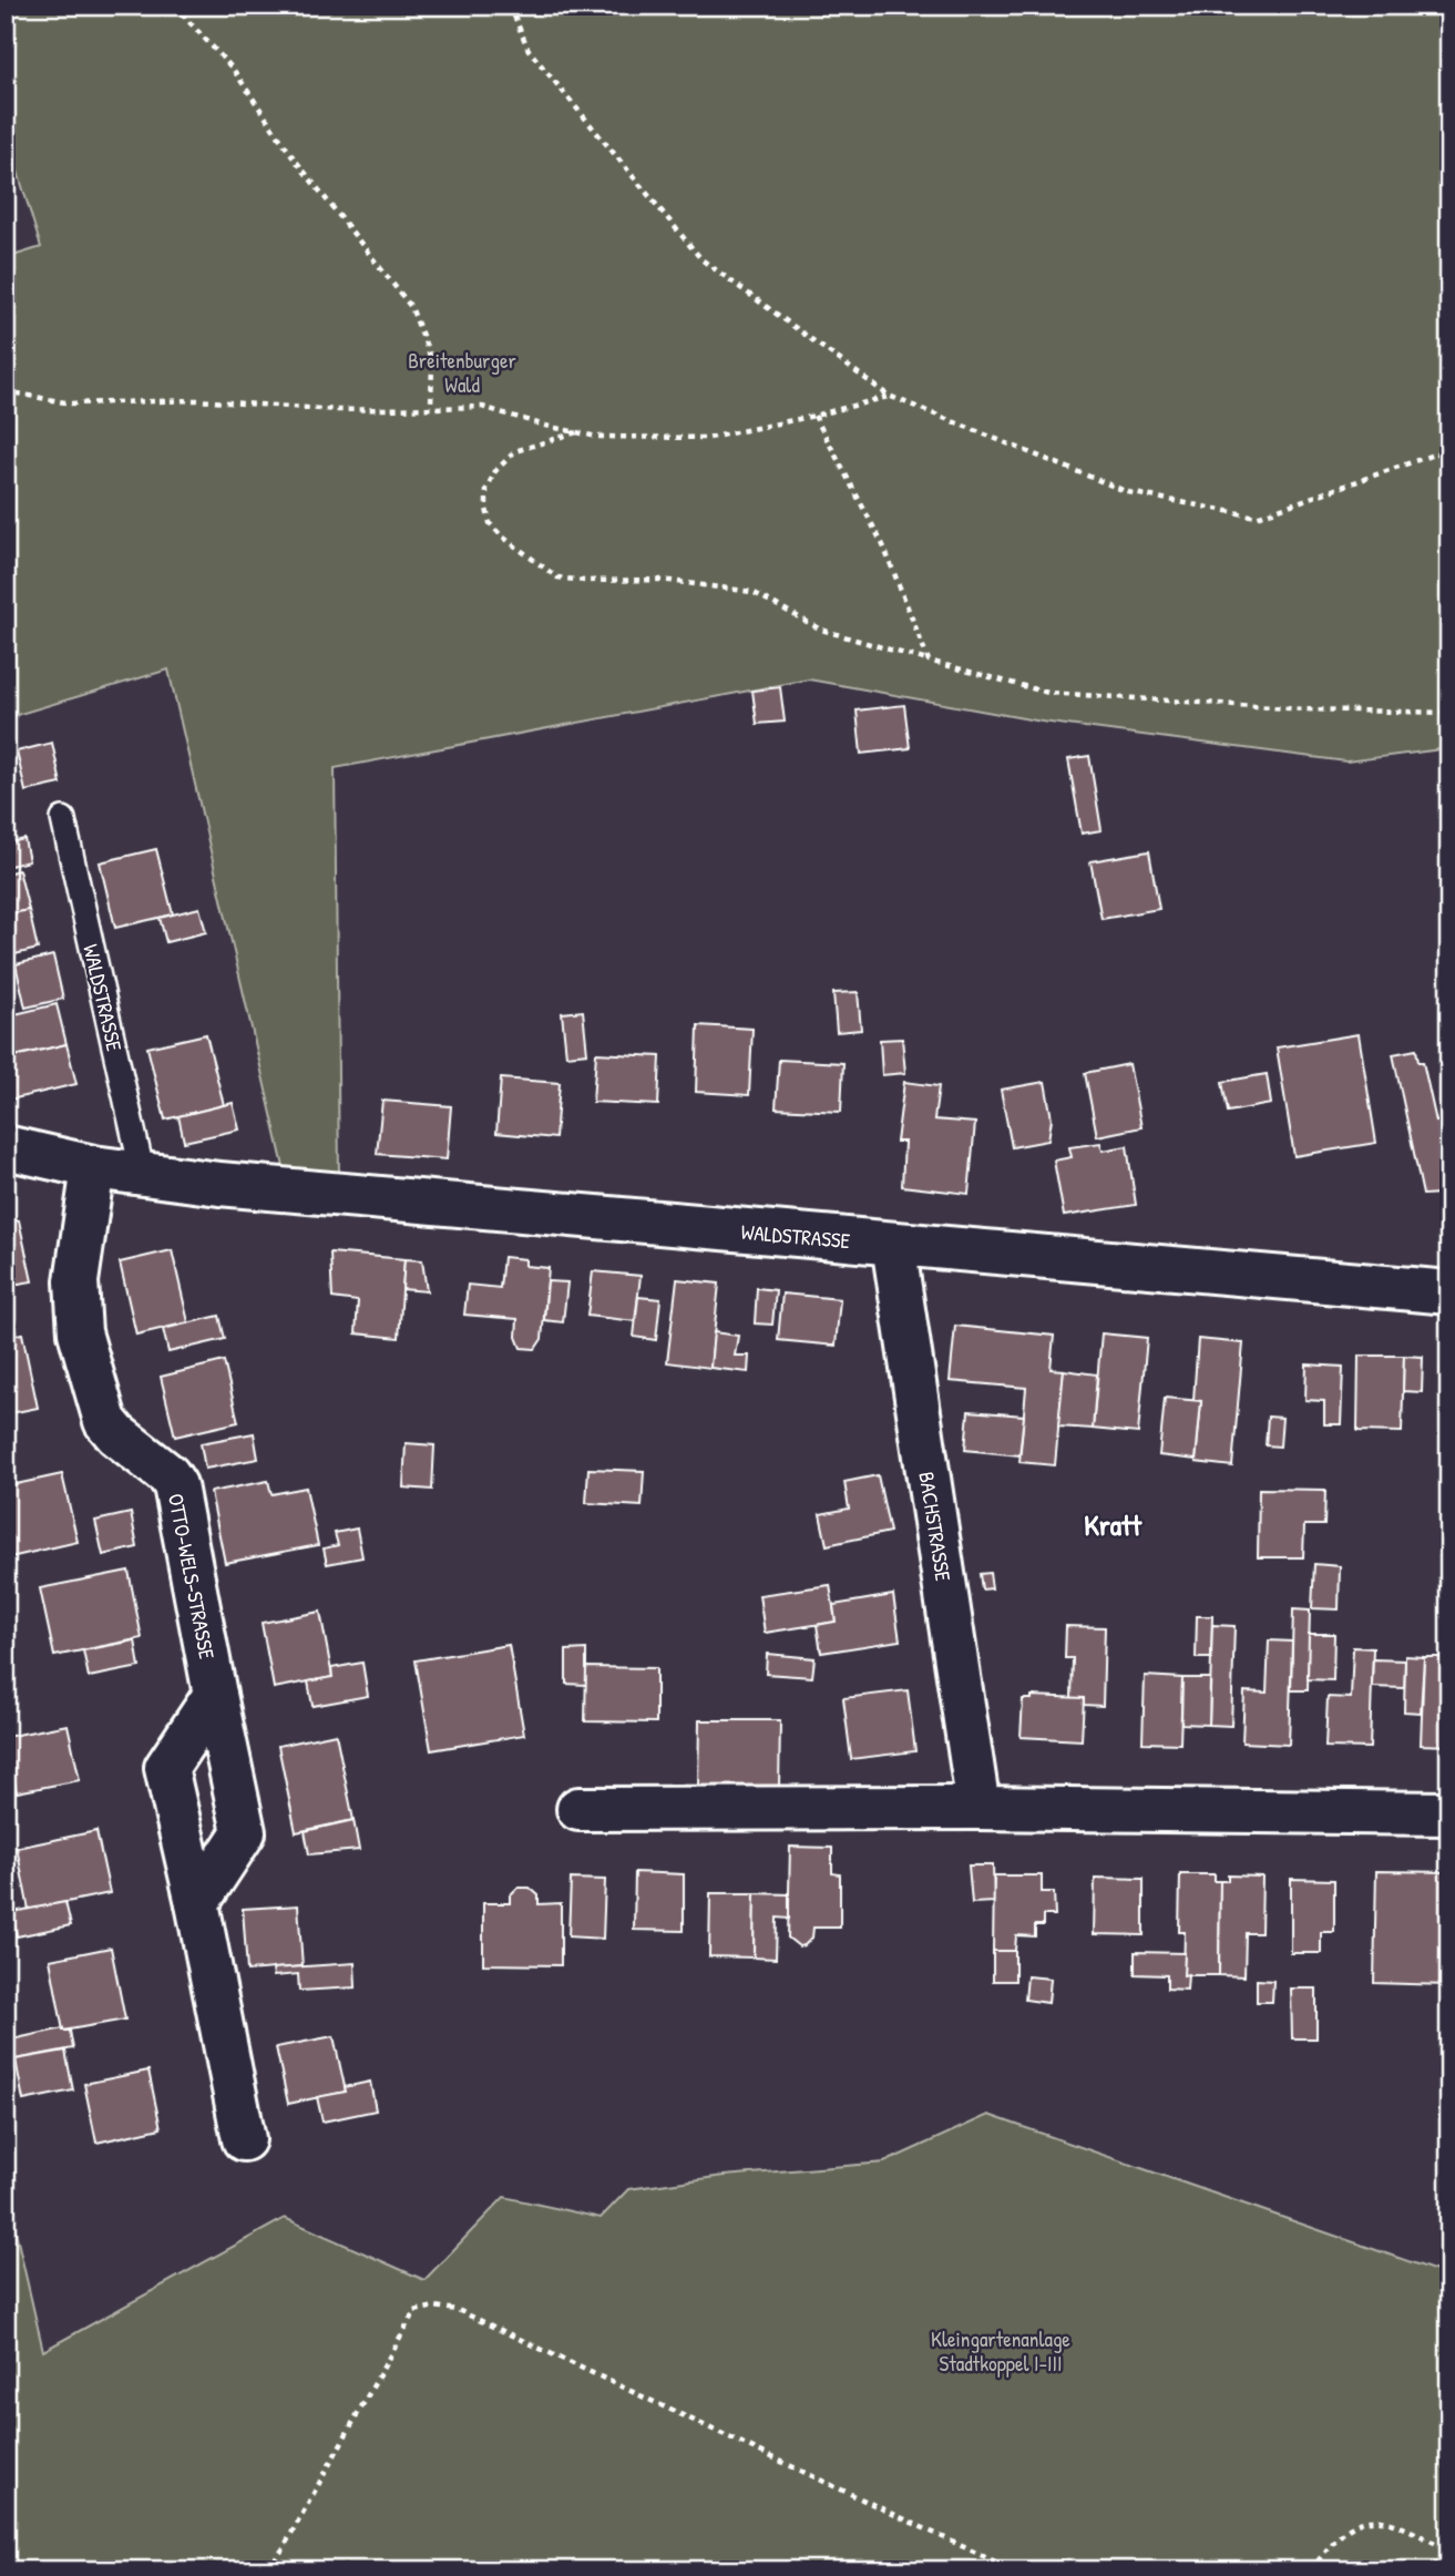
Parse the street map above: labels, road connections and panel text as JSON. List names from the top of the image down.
{
  "streets": {
    "street": ["WALDSTRASSE", "BACHSTRASSE", "OTTO-WELS-STRASSE"]
  },
  "crossings": [
    ["WALDSTRASSE", "BACHSTRASSE"],
    ["WALDSTRASSE", "OTTO-WELS-STRASSE"]
  ],
  "districts": ["Kratt"],
  "parks": ["Breitenburger Wald", "Kleingartenanlage Stadtkoppel I-III"]
}
